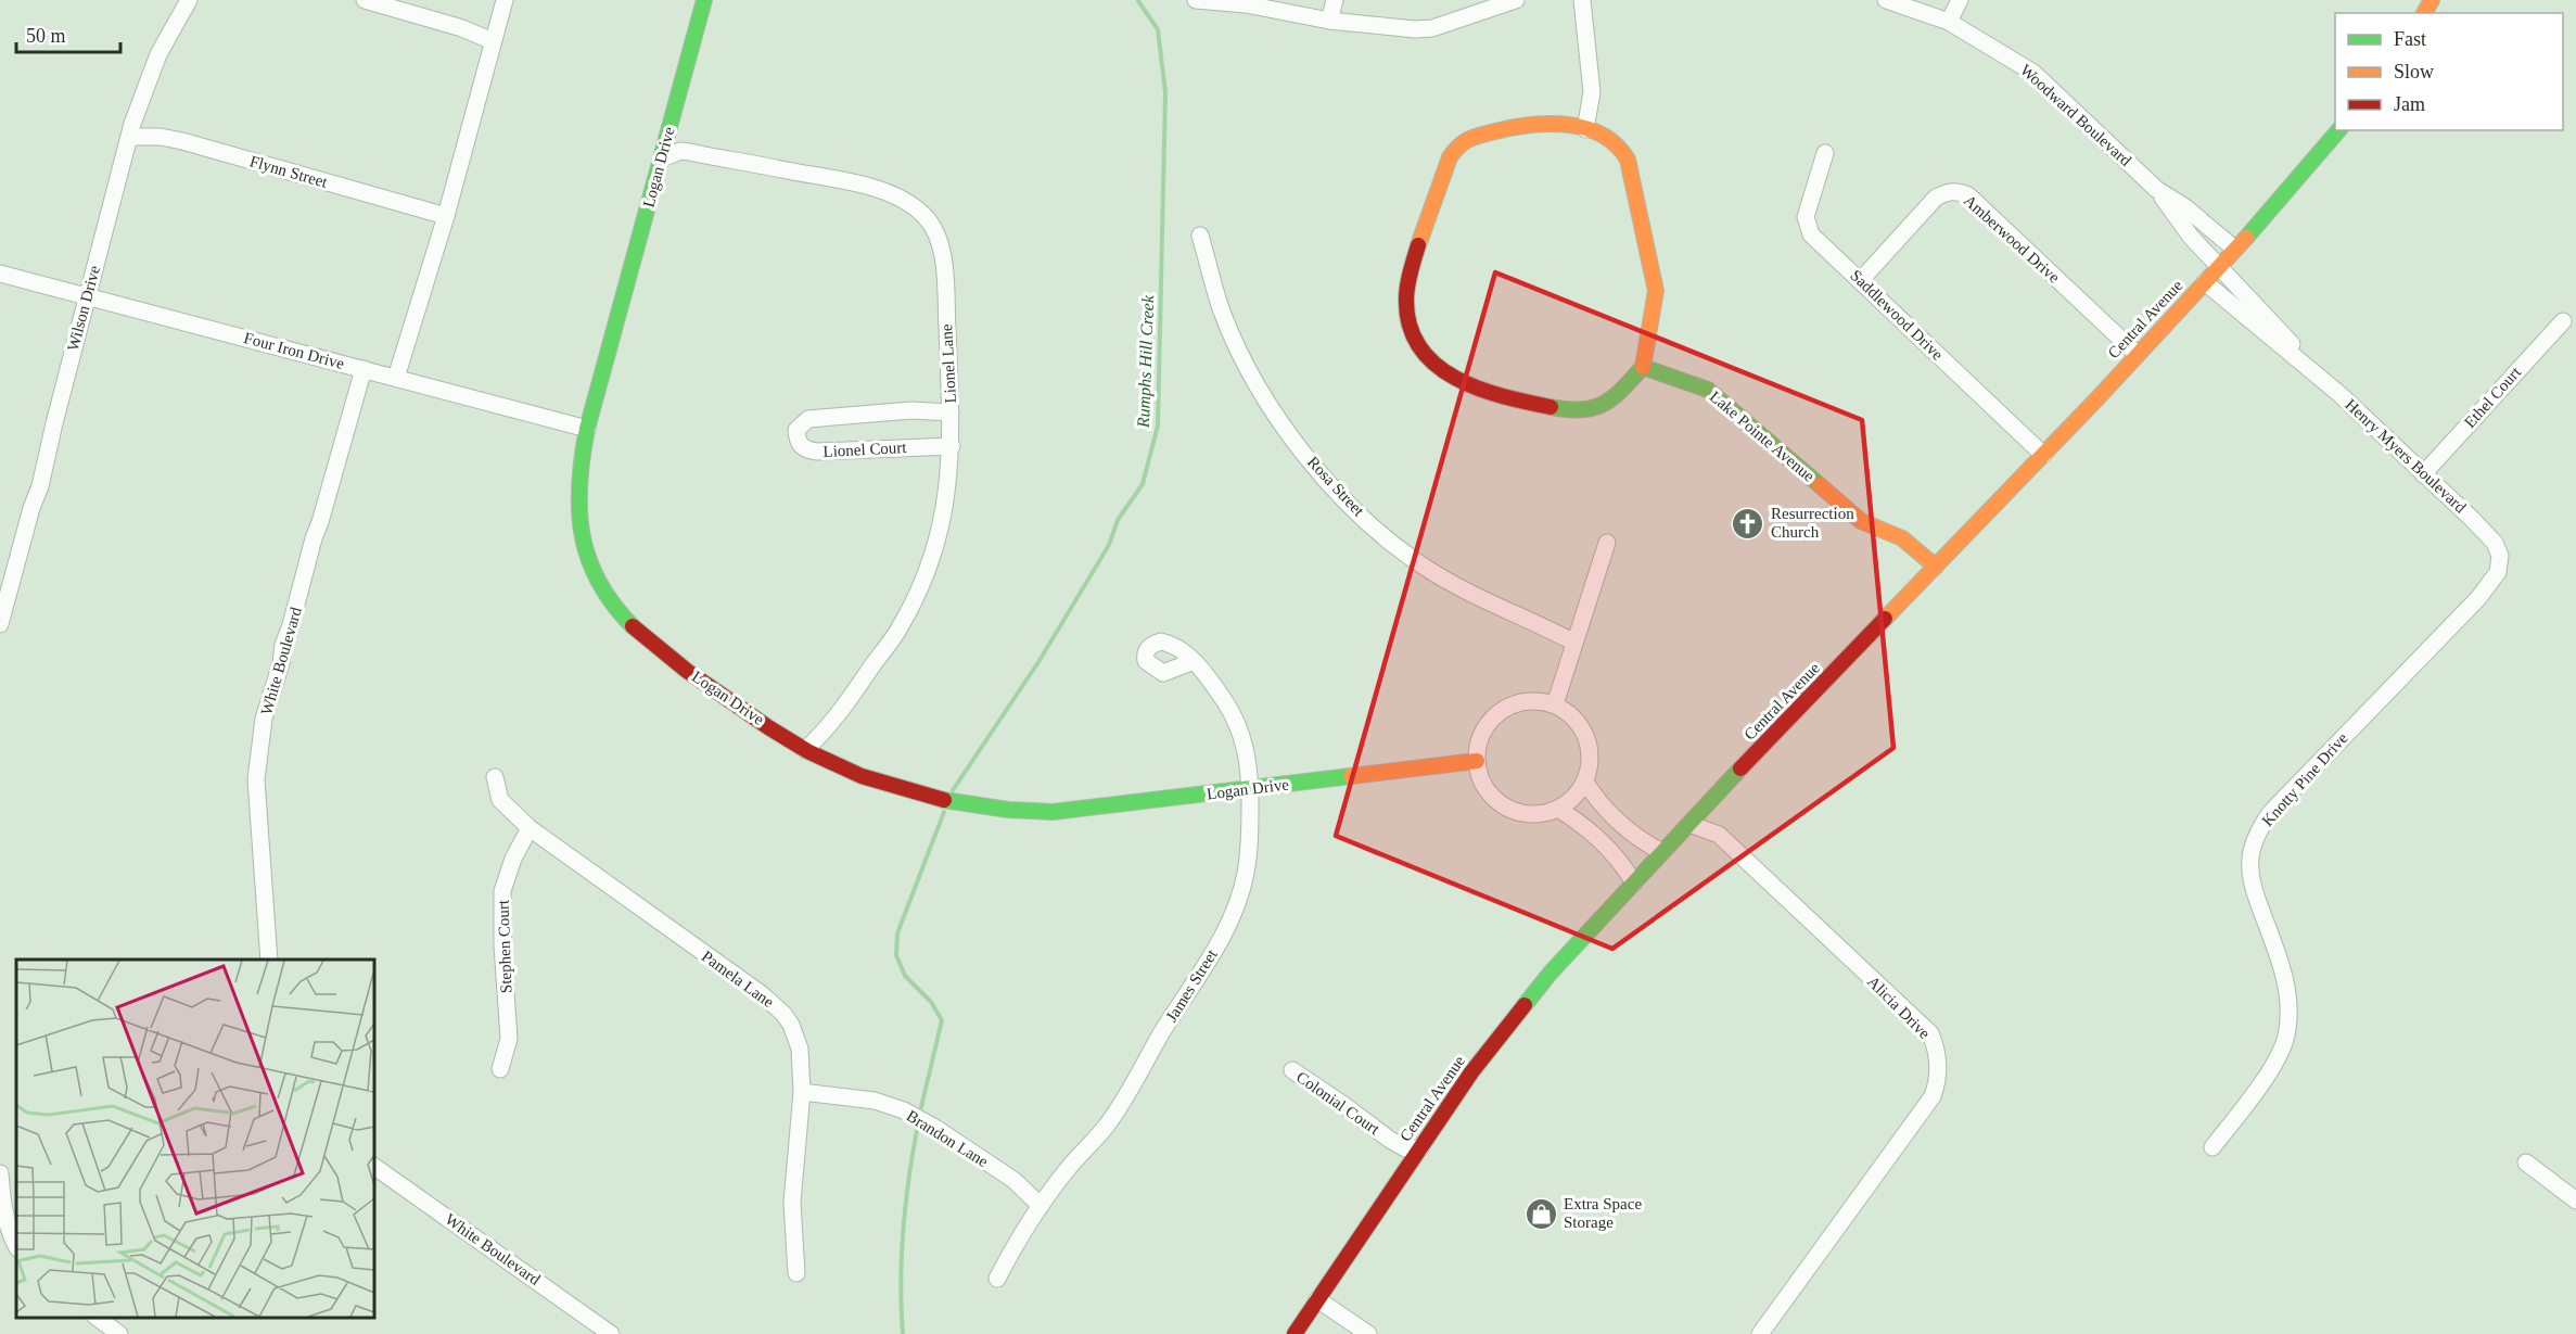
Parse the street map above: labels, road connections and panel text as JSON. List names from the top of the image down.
{
  "streets": {
    "street": [
      "Woodward Boulevard",
      "Logan Drive",
      "Flynn Street",
      "Amberwood Drive",
      "Wilson Drive",
      "Saddlewood Drive",
      "Central Avenue",
      "Four Iron Drive",
      "Lionel Lane",
      "Ethel Court",
      "Lake Pointe Avenue",
      "Lionel Court",
      "Henry Myers Boulevard",
      "Rosa Street",
      "White Boulevard",
      "Knotty Pine Drive",
      "Stephen Court",
      "Pamela Lane",
      "James Street",
      "Alicia Drive",
      "Colonial Court",
      "Brandon Lane"
    ]
  },
  "crossings": [
    ["Woodward Boulevard", "Central Avenue"],
    ["Woodward Boulevard", "Henry Myers Boulevard"],
    ["Logan Drive", "Four Iron Drive"],
    ["Logan Drive", "Lionel Lane"],
    ["Logan Drive", "James Street"],
    ["Flynn Street", "Wilson Drive"],
    ["Amberwood Drive", "Saddlewood Drive"],
    ["Amberwood Drive", "Central Avenue"],
    ["Wilson Drive", "Four Iron Drive"],
    ["Saddlewood Drive", "Central Avenue"],
    ["Central Avenue", "Lake Pointe Avenue"],
    ["Central Avenue", "Henry Myers Boulevard"],
    ["Central Avenue", "Alicia Drive"],
    ["Central Avenue", "Colonial Court"],
    ["Four Iron Drive", "White Boulevard"],
    ["Lionel Lane", "Lionel Court"],
    ["Ethel Court", "Henry Myers Boulevard"],
    ["Henry Myers Boulevard", "Knotty Pine Drive"],
    ["Stephen Court", "Pamela Lane"],
    ["Pamela Lane", "Brandon Lane"],
    ["James Street", "Brandon Lane"]
  ],
  "water": ["Rumphs Hill Creek"],
  "places": {
    "church": ["Resurrection Church"],
    "shop": ["Extra Space Storage"]
  },
  "legend": ["Fast", "Slow", "Jam"],
  "scale_bar": "50 m"
}
